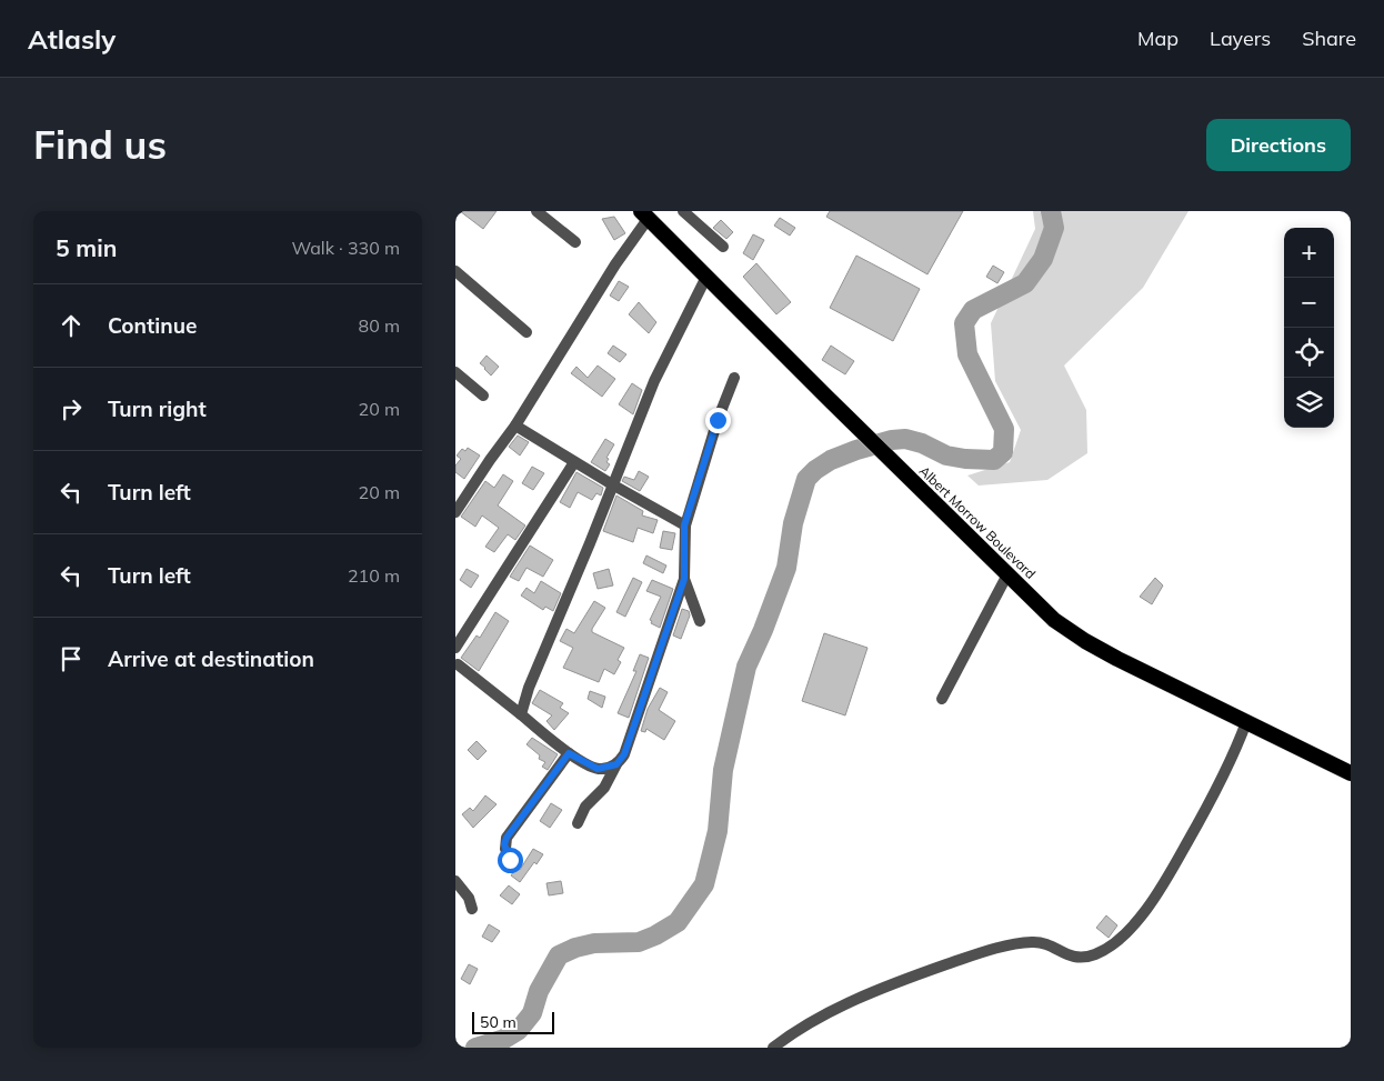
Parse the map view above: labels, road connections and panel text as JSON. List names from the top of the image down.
{
  "streets": {
    "highway": ["Albert Morrow Boulevard"]
  },
  "scale_bar": "50 m",
  "page": {
    "header": "Atlasly",
    "nav": ["Map", "Layers", "Share"],
    "buttons": "Directions",
    "title": "Find us",
    "heading": ["5 min", "Walk · 330 m"],
    "map_buttons": ["+", "−"],
    "list": [
      ["Continue", "80 m"],
      ["Turn right", "20 m"],
      ["Turn left", "20 m"],
      ["Turn left", "210 m"],
      "Arrive at destination"
    ],
    "scale": "50 m"
  }
}
